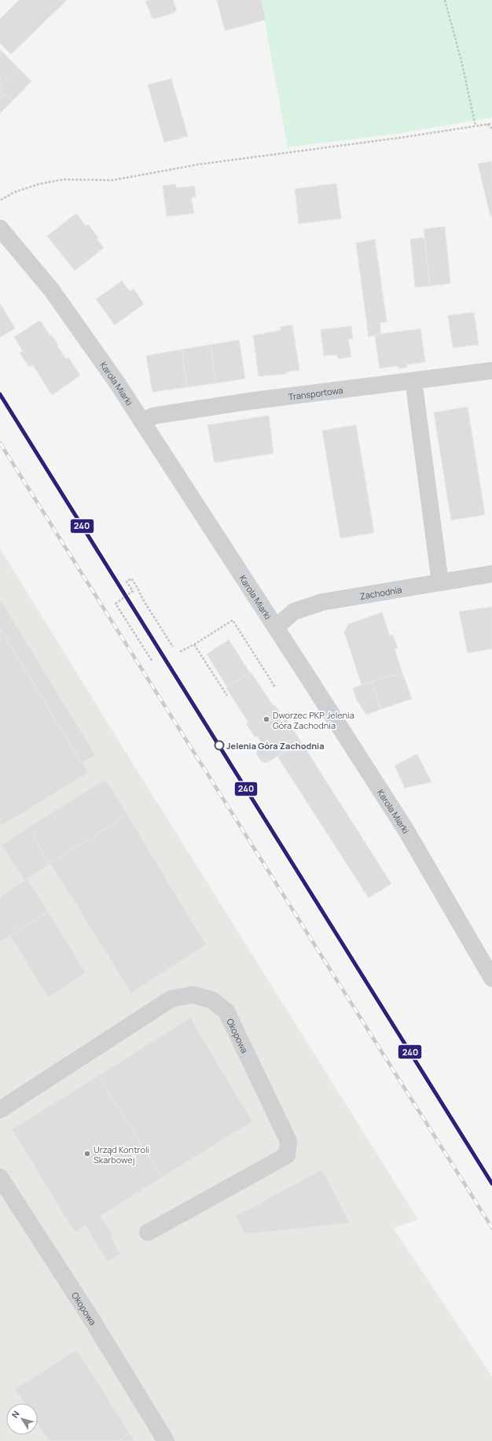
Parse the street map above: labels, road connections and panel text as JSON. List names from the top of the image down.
{
  "streets": {
    "street": [
      "Karola Miarki",
      "Transportowa",
      "Zachodnia",
      "Okopowa"
    ]
  },
  "crossings": [
    ["Karola Miarki", "Transportowa"],
    ["Karola Miarki", "Zachodnia"]
  ],
  "places": ["Dworzec PKP Jelenia Góra Zachodnia", "Jelenia Góra Zachodnia", "Urząd Kontroli Skarbowej"],
  "lines": ["transit line 240"],
  "north": "top left"
}
